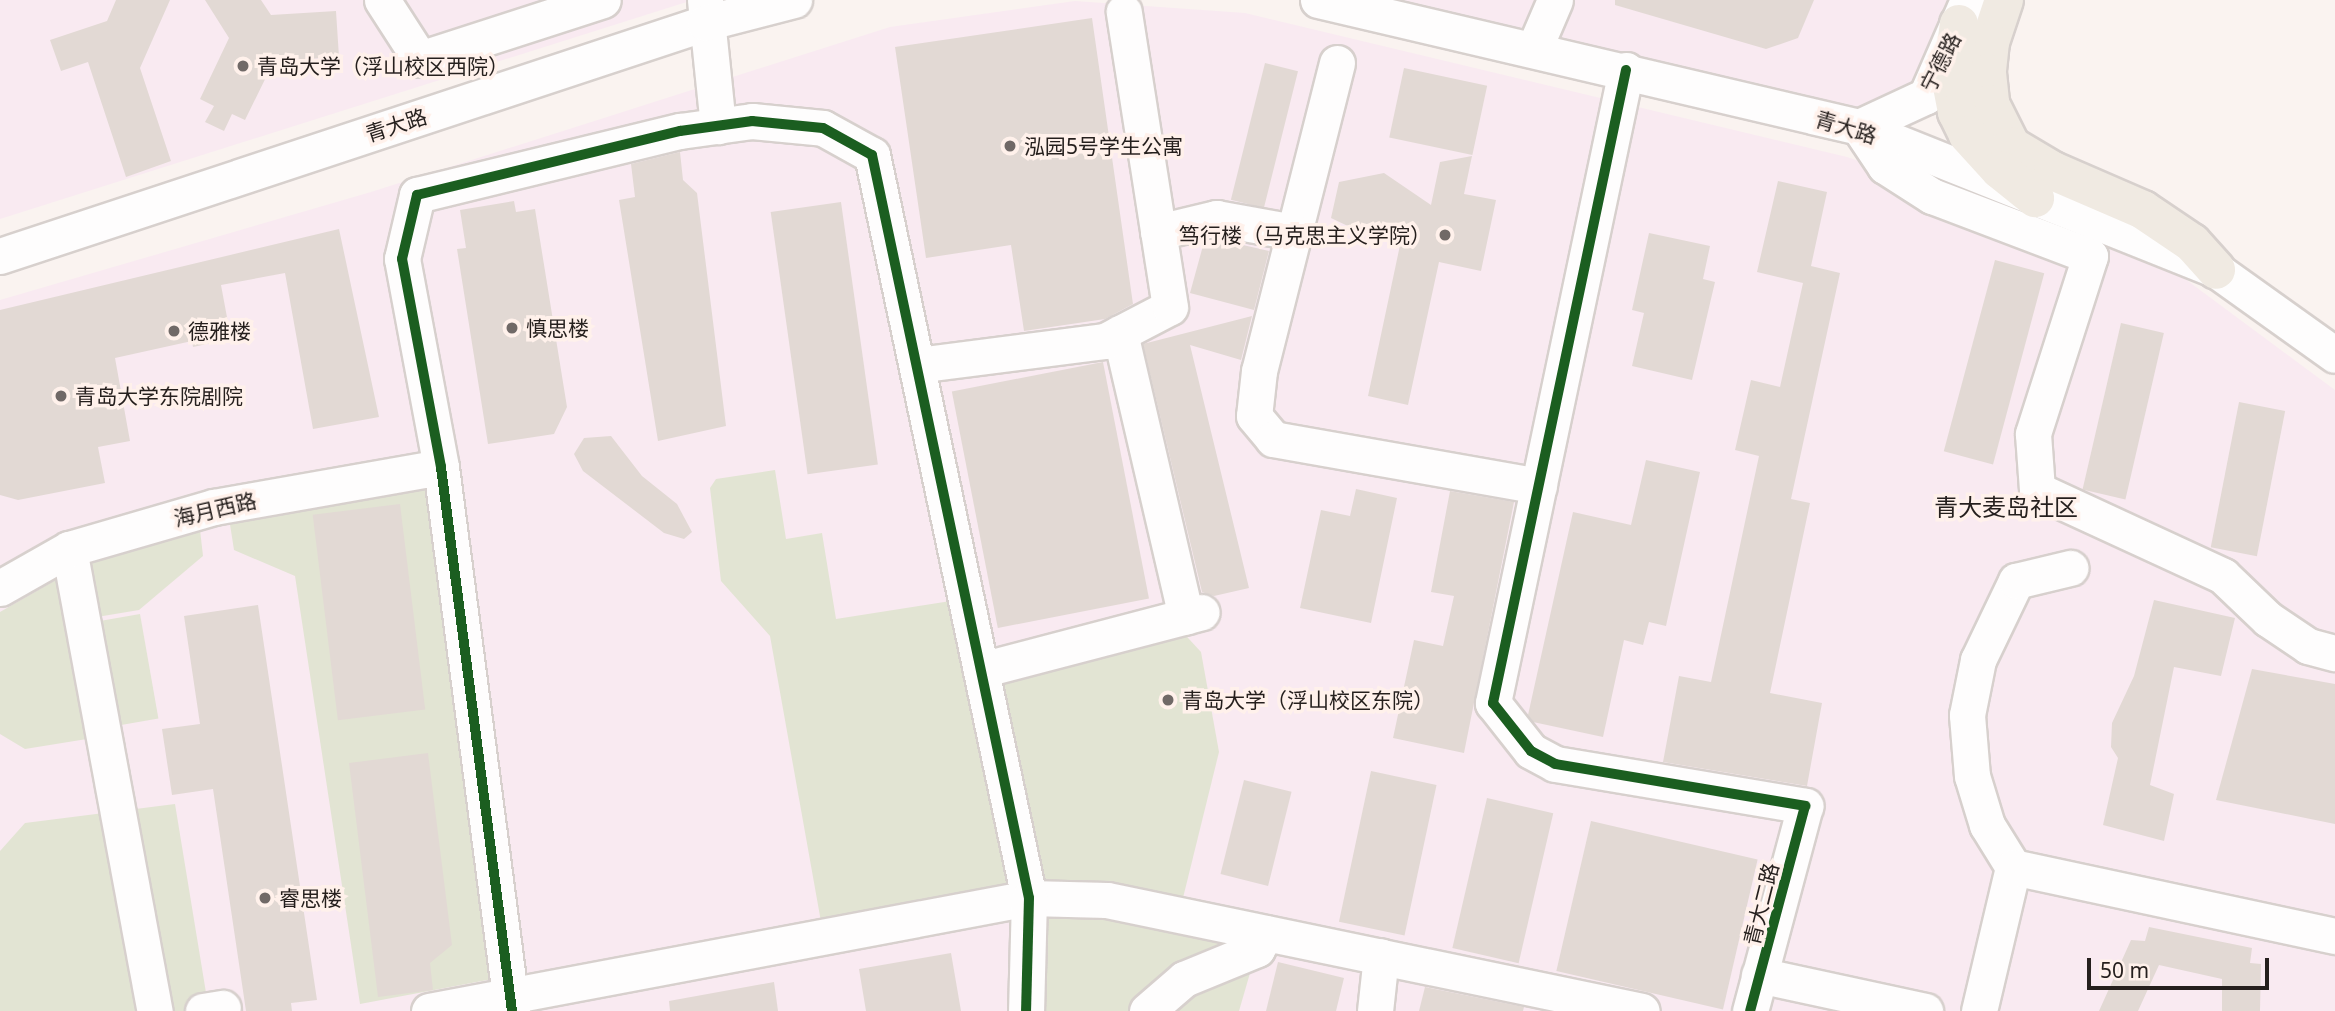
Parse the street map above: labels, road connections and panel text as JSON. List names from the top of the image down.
{
  "streets": {
    "street": [
      "宁德路",
      "青大路",
      "海月西路",
      "青大二路"
    ]
  },
  "crossings": [
    ["宁德路", "青大路"]
  ],
  "districts": ["青大麦岛社区"],
  "places": [
    "青岛大学（浮山校区西院）",
    "泓园5号学生公寓",
    "笃行楼（马克思主义学院）",
    "慎思楼",
    "德雅楼",
    "青岛大学东院剧院",
    "青岛大学（浮山校区东院）",
    "睿思楼"
  ],
  "scale_bar": "50 m"
}
